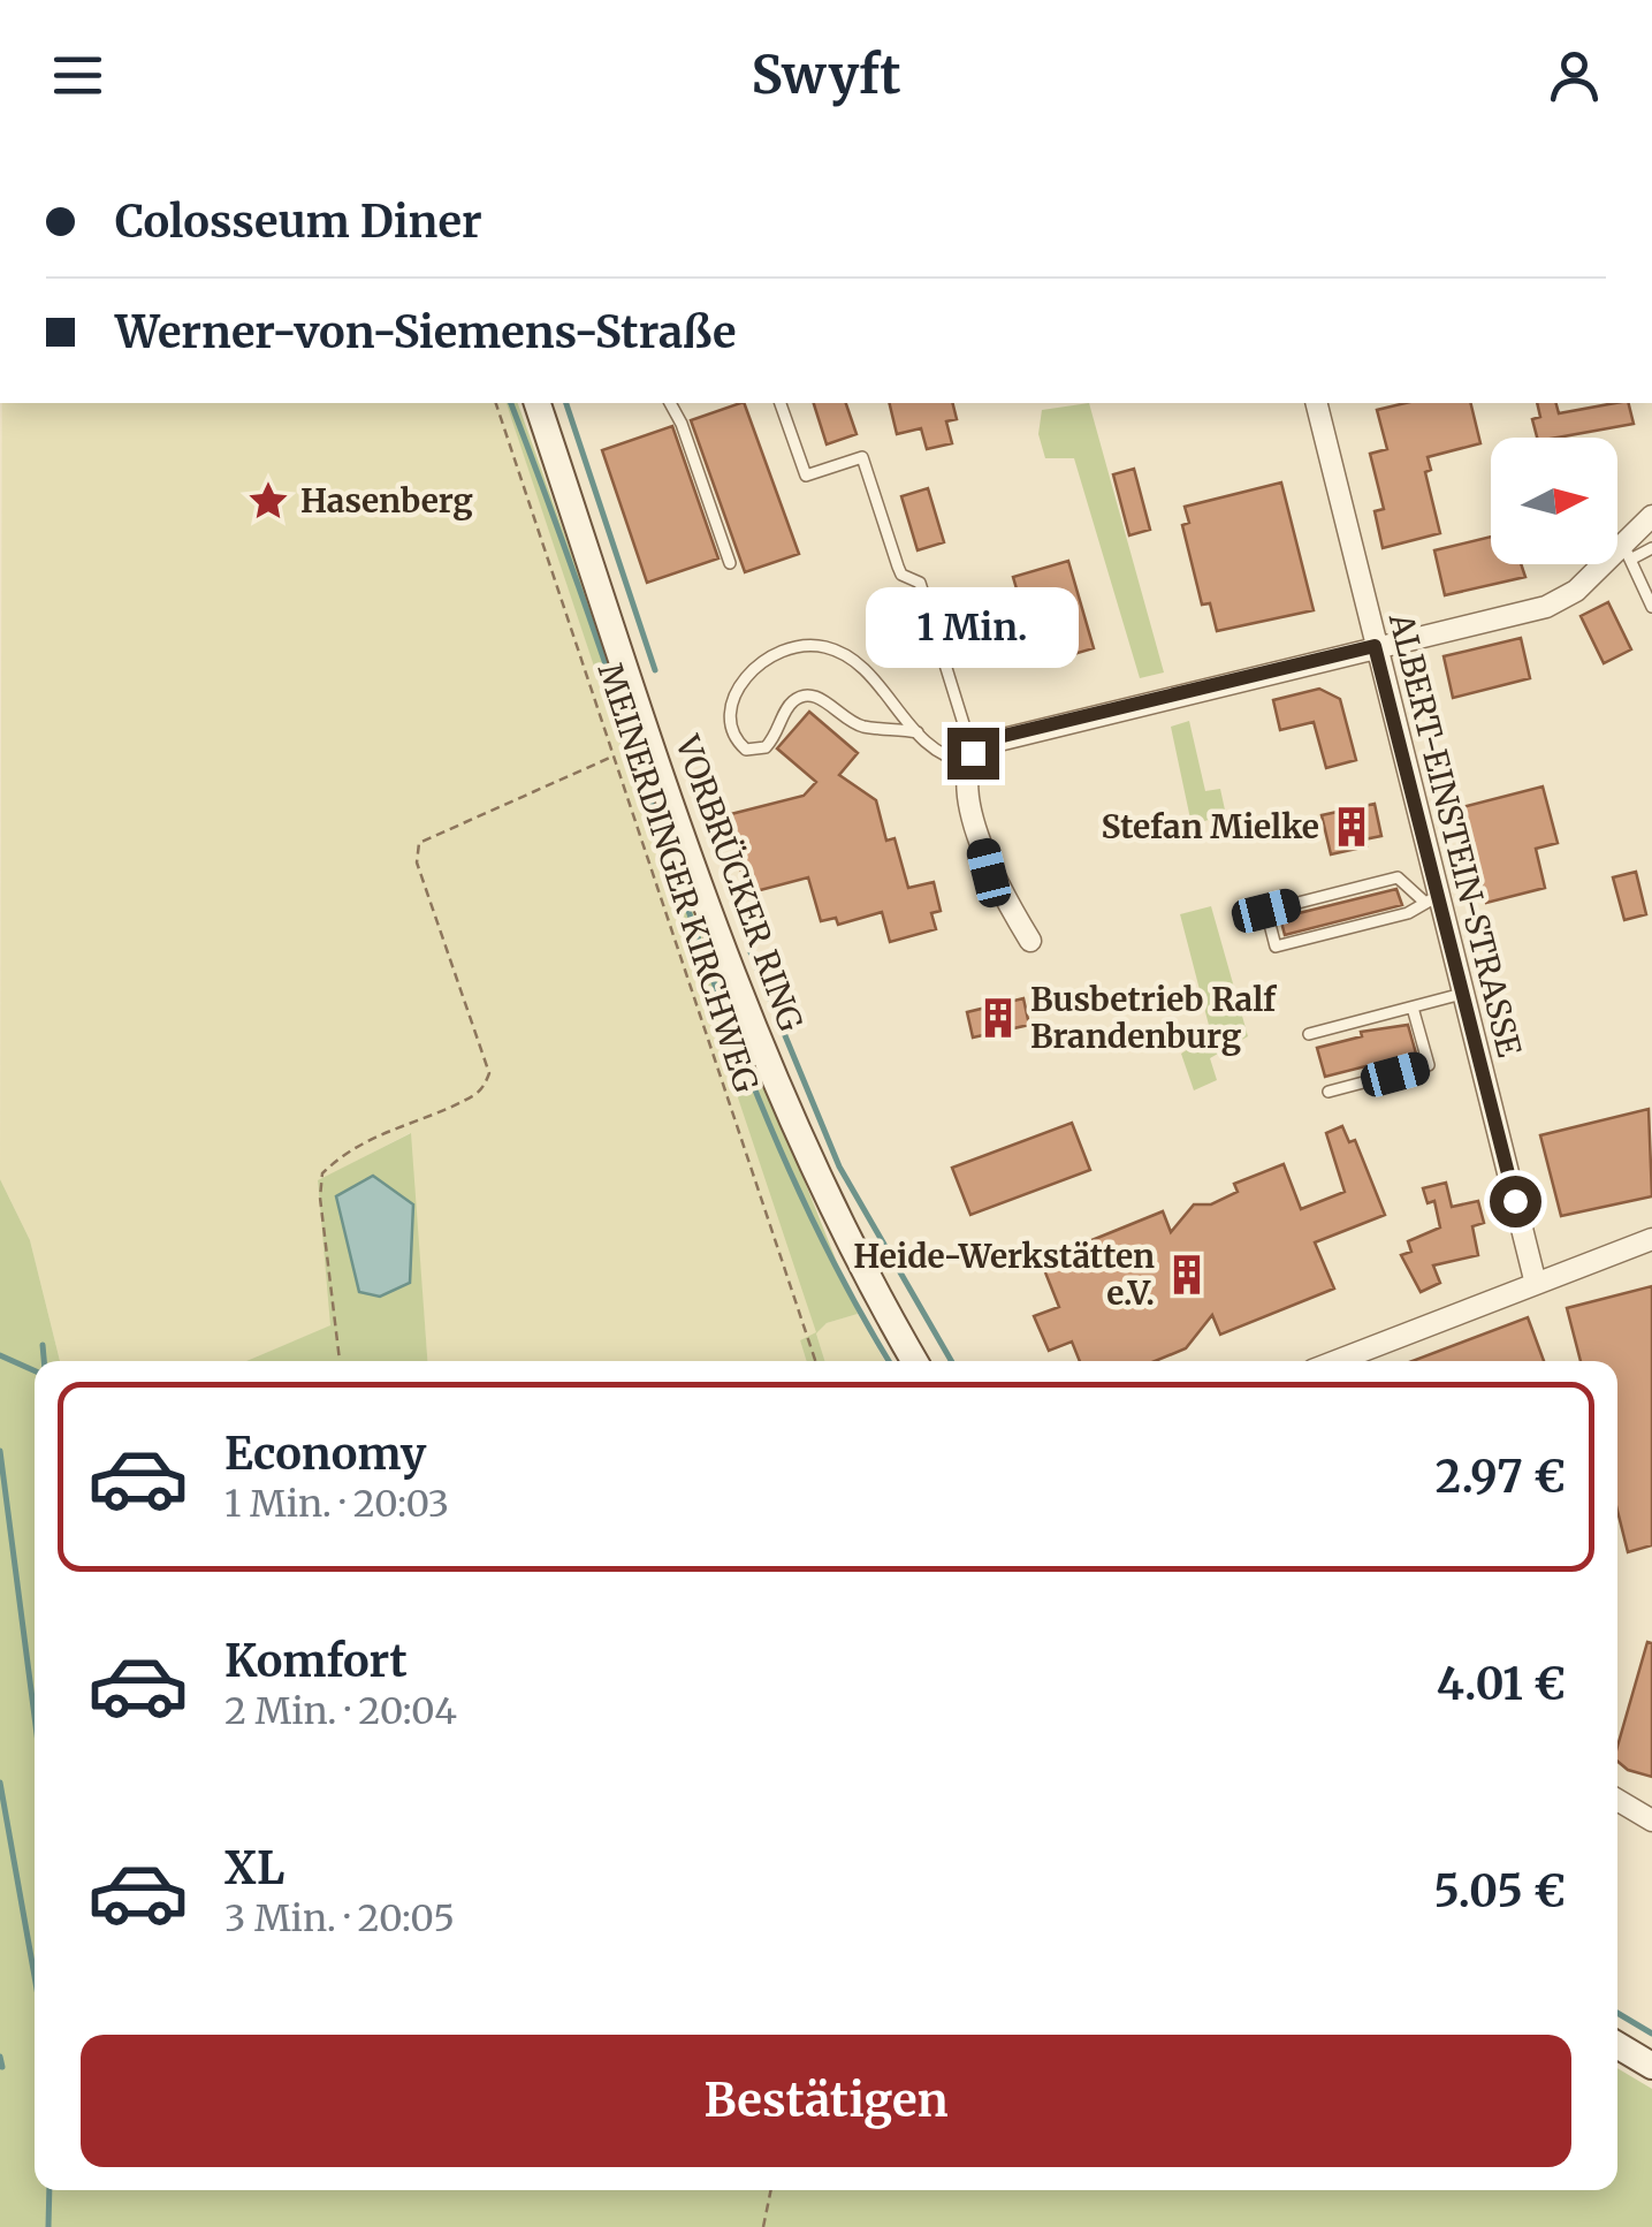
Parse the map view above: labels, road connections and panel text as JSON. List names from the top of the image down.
{
  "streets": {
    "main road": ["VORBRÜCKER RING"],
    "street": ["ALBERT-EINSTEIN-STRASSE"],
    "path": ["MEINERDINGER KIRCHWEG"]
  },
  "places": {
    "place": ["Hasenberg"],
    "building": ["Stefan Mielke", "Busbetrieb Ralf Brandenburg", "Heide-Werkstätten e.V."]
  },
  "north": "right",
  "page": {
    "header": "Swyft",
    "banner": ["Colosseum Diner", "Werner-von-Siemens-Straße"],
    "bubble": "1 Min.",
    "list": [
      {
        "name": "Economy",
        "note": "1 Min. · 20:03",
        "value": "2.97 €"
      },
      {
        "name": "Komfort",
        "note": "2 Min. · 20:04",
        "value": "4.01 €"
      },
      {
        "name": "XL",
        "note": "3 Min. · 20:05",
        "value": "5.05 €"
      }
    ],
    "buttons": "Bestätigen"
  }
}
